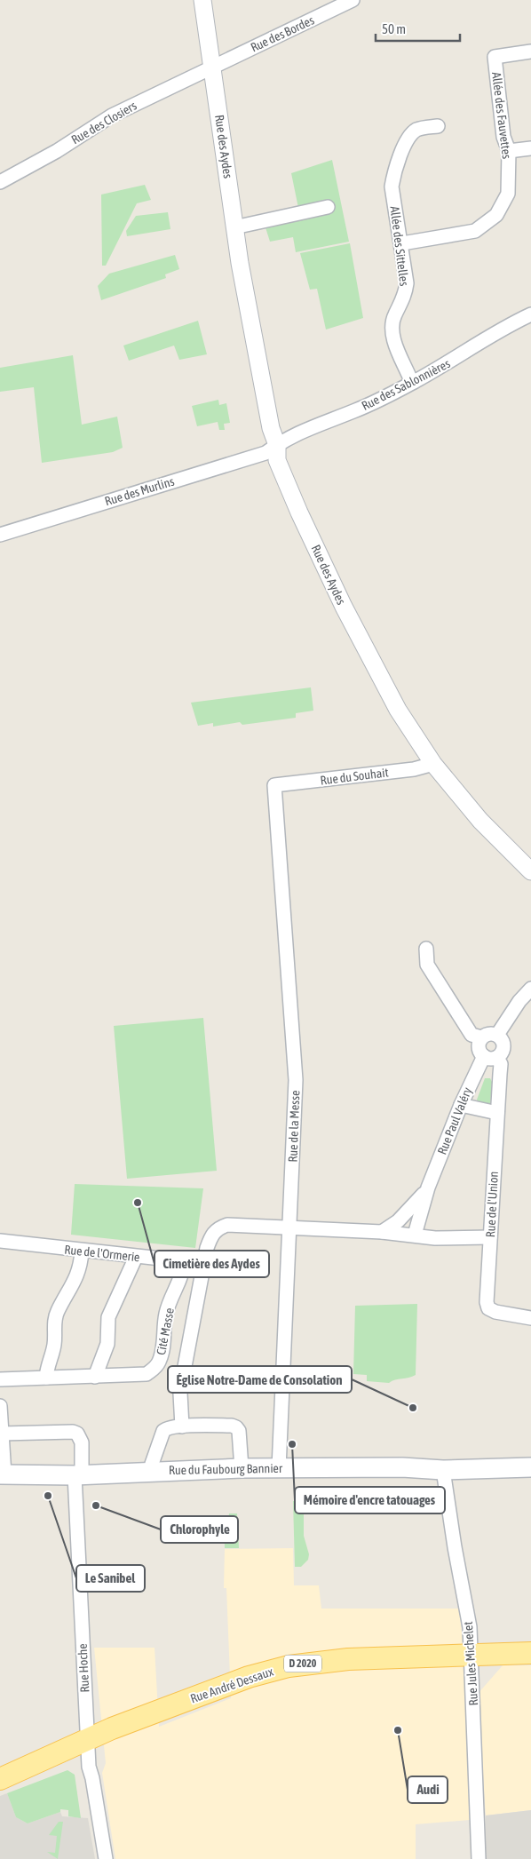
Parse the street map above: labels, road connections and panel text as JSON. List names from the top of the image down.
{
  "streets": {
    "main road": ["Rue du Faubourg Bannier", "D 2020", "Rue André Dessaux"],
    "street": [
      "Rue des Bordes",
      "Allée des Fauvettes",
      "Rue des Closiers",
      "Rue des Aydes",
      "Allée des Sittelles",
      "Rue des Sablonnières",
      "Rue des Murlins",
      "Rue du Souhait",
      "Rue Paul Valéry",
      "Rue de la Messe",
      "Rue de l'Union",
      "Rue de l'Ormerie",
      "Cité Masse",
      "Rue Jules Michelet",
      "Rue Hoche"
    ]
  },
  "crossings": [
    ["Rue des Bordes", "Rue des Closiers"],
    ["Rue des Bordes", "Rue des Aydes"],
    ["Allée des Fauvettes", "Allée des Sittelles"],
    ["Rue des Closiers", "Rue des Aydes"],
    ["Rue des Aydes", "Rue des Sablonnières"],
    ["Rue des Aydes", "Rue des Murlins"],
    ["Rue des Aydes", "Rue du Souhait"],
    ["Allée des Sittelles", "Rue des Sablonnières"],
    ["Rue des Sablonnières", "Rue des Murlins"],
    ["Rue du Souhait", "Rue de la Messe"],
    ["Rue Paul Valéry", "Rue de l'Union"],
    ["Rue de la Messe", "Rue du Faubourg Bannier"],
    ["Rue de l'Ormerie", "Cité Masse"],
    ["Rue du Faubourg Bannier", "Rue Jules Michelet"],
    ["Rue du Faubourg Bannier", "Rue Hoche"],
    ["Rue Jules Michelet", "Rue André Dessaux"],
    ["Rue Hoche", "Rue André Dessaux"]
  ],
  "places": [
    "Cimetière des Aydes",
    "Église Notre-Dame de Consolation",
    "Mémoire d'encre tatouages",
    "Le Sanibel",
    "Chlorophyle",
    "Audi"
  ],
  "scale_bar": "50 m"
}
